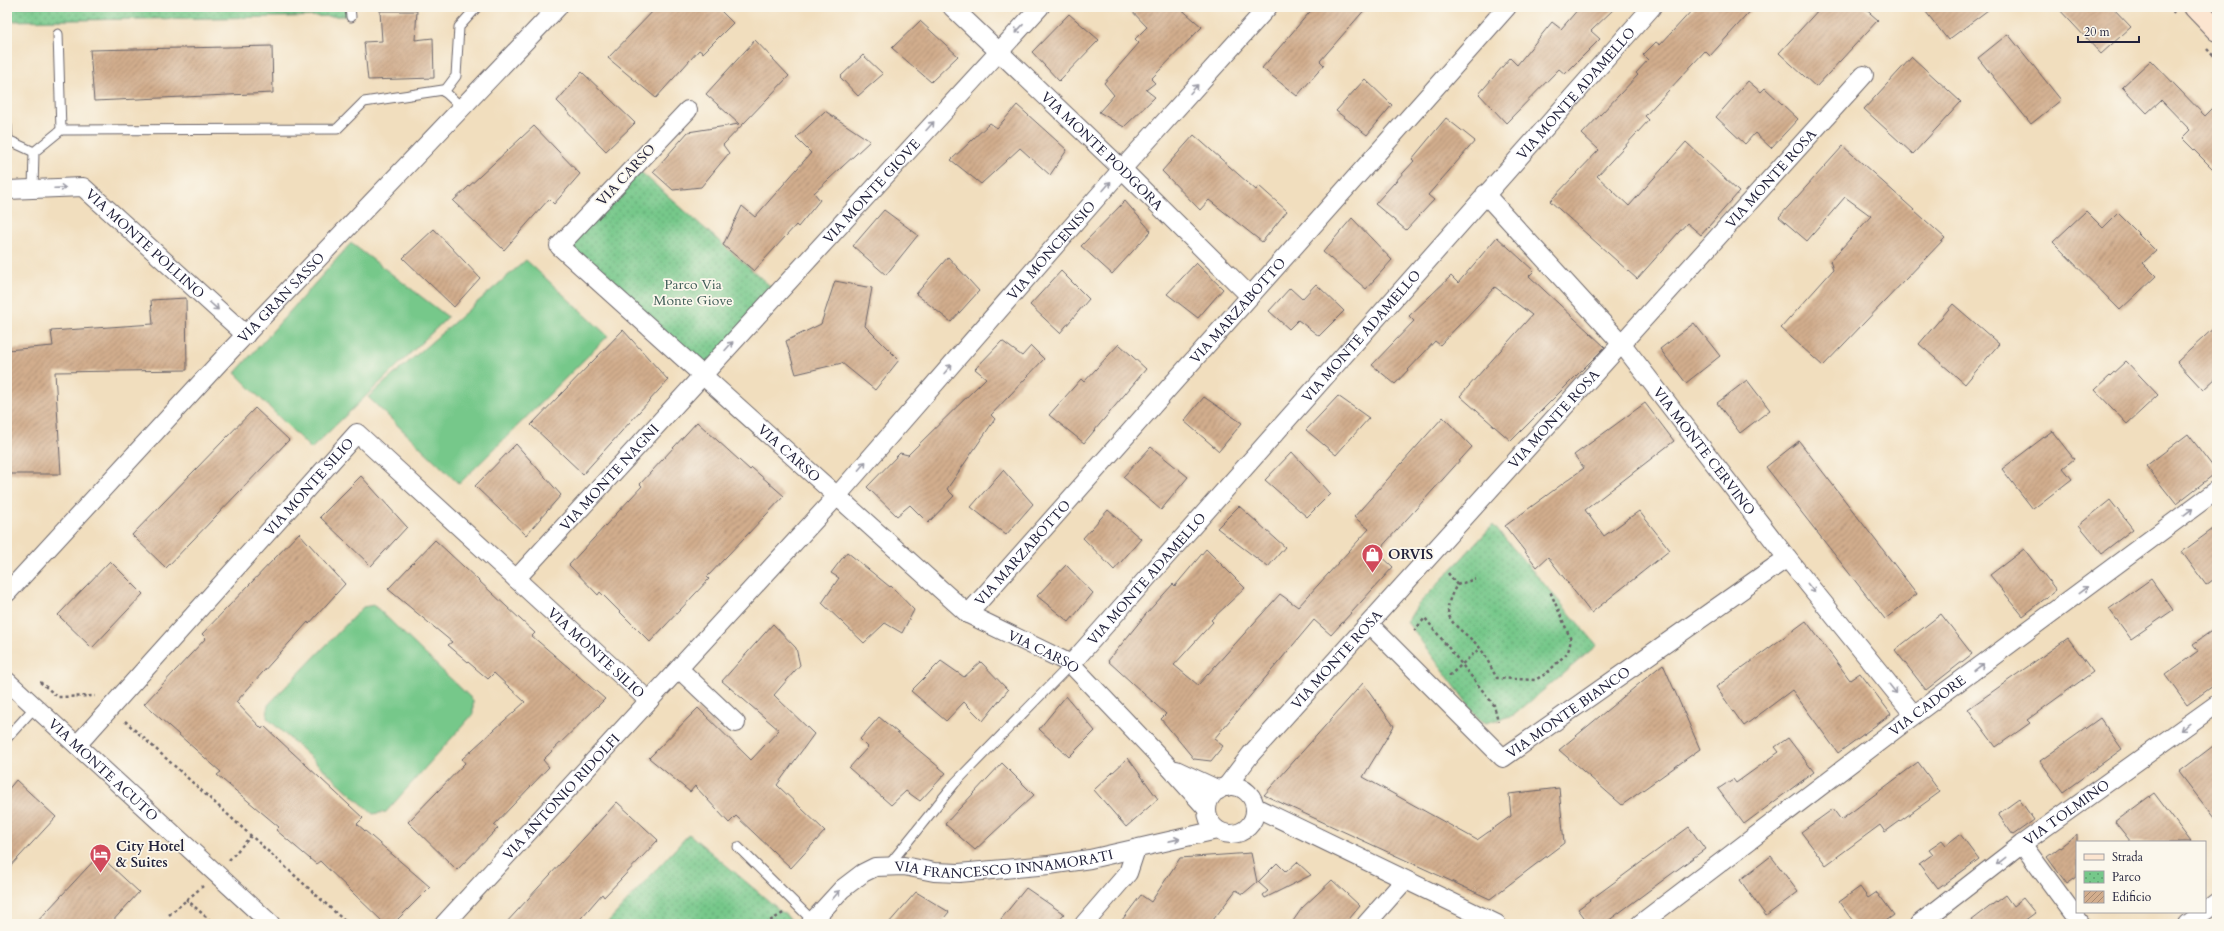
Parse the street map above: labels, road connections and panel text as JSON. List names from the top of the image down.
{
  "streets": {
    "street": [
      "VIA MONTE ADAMELLO",
      "VIA MONTE PODGORA",
      "VIA CARSO",
      "VIA MONTE ROSA",
      "VIA MONTE GIOVE",
      "VIA MONTE POLLINO",
      "VIA MONCENISIO",
      "VIA GRAN SASSO",
      "VIA MARZABOTTO",
      "VIA MONTE CERVINO",
      "VIA MONTE NAGNI",
      "VIA MONTE SILIO",
      "VIA CADORE",
      "VIA MONTE BIANCO",
      "VIA MONTE ACUTO",
      "VIA ANTONIO RIDOLFI",
      "VIA TOLMINO",
      "VIA FRANCESCO INNAMORATI"
    ]
  },
  "crossings": [
    ["VIA MONTE ADAMELLO", "VIA CARSO"],
    ["VIA MONTE ADAMELLO", "VIA MONTE CERVINO"],
    ["VIA MONTE PODGORA", "VIA MONTE GIOVE"],
    ["VIA MONTE PODGORA", "VIA MONCENISIO"],
    ["VIA MONTE PODGORA", "VIA MARZABOTTO"],
    ["VIA CARSO", "VIA MONTE ROSA"],
    ["VIA CARSO", "VIA MONTE GIOVE"],
    ["VIA CARSO", "VIA MONCENISIO"],
    ["VIA CARSO", "VIA MARZABOTTO"],
    ["VIA CARSO", "VIA MONTE NAGNI"],
    ["VIA CARSO", "VIA ANTONIO RIDOLFI"],
    ["VIA CARSO", "VIA FRANCESCO INNAMORATI"],
    ["VIA MONTE ROSA", "VIA MONTE CERVINO"],
    ["VIA MONTE ROSA", "VIA MONTE BIANCO"],
    ["VIA MONTE ROSA", "VIA FRANCESCO INNAMORATI"],
    ["VIA MONTE GIOVE", "VIA MONTE NAGNI"],
    ["VIA MONTE POLLINO", "VIA GRAN SASSO"],
    ["VIA MONCENISIO", "VIA ANTONIO RIDOLFI"],
    ["VIA MONTE CERVINO", "VIA CADORE"],
    ["VIA MONTE CERVINO", "VIA MONTE BIANCO"],
    ["VIA MONTE NAGNI", "VIA MONTE SILIO"],
    ["VIA MONTE SILIO", "VIA MONTE ACUTO"],
    ["VIA MONTE SILIO", "VIA ANTONIO RIDOLFI"]
  ],
  "one_way": [
    "VIA MONTE POLLINO",
    "VIA MONCENISIO",
    "VIA CADORE",
    "VIA TOLMINO"
  ],
  "parks": ["Parco Via Monte Giove"],
  "places": {
    "shop": ["ORVIS"],
    "hotel": ["City Hotel & Suites"]
  },
  "legend": ["Strada", "Parco", "Edificio"],
  "scale_bar": "20 m"
}
